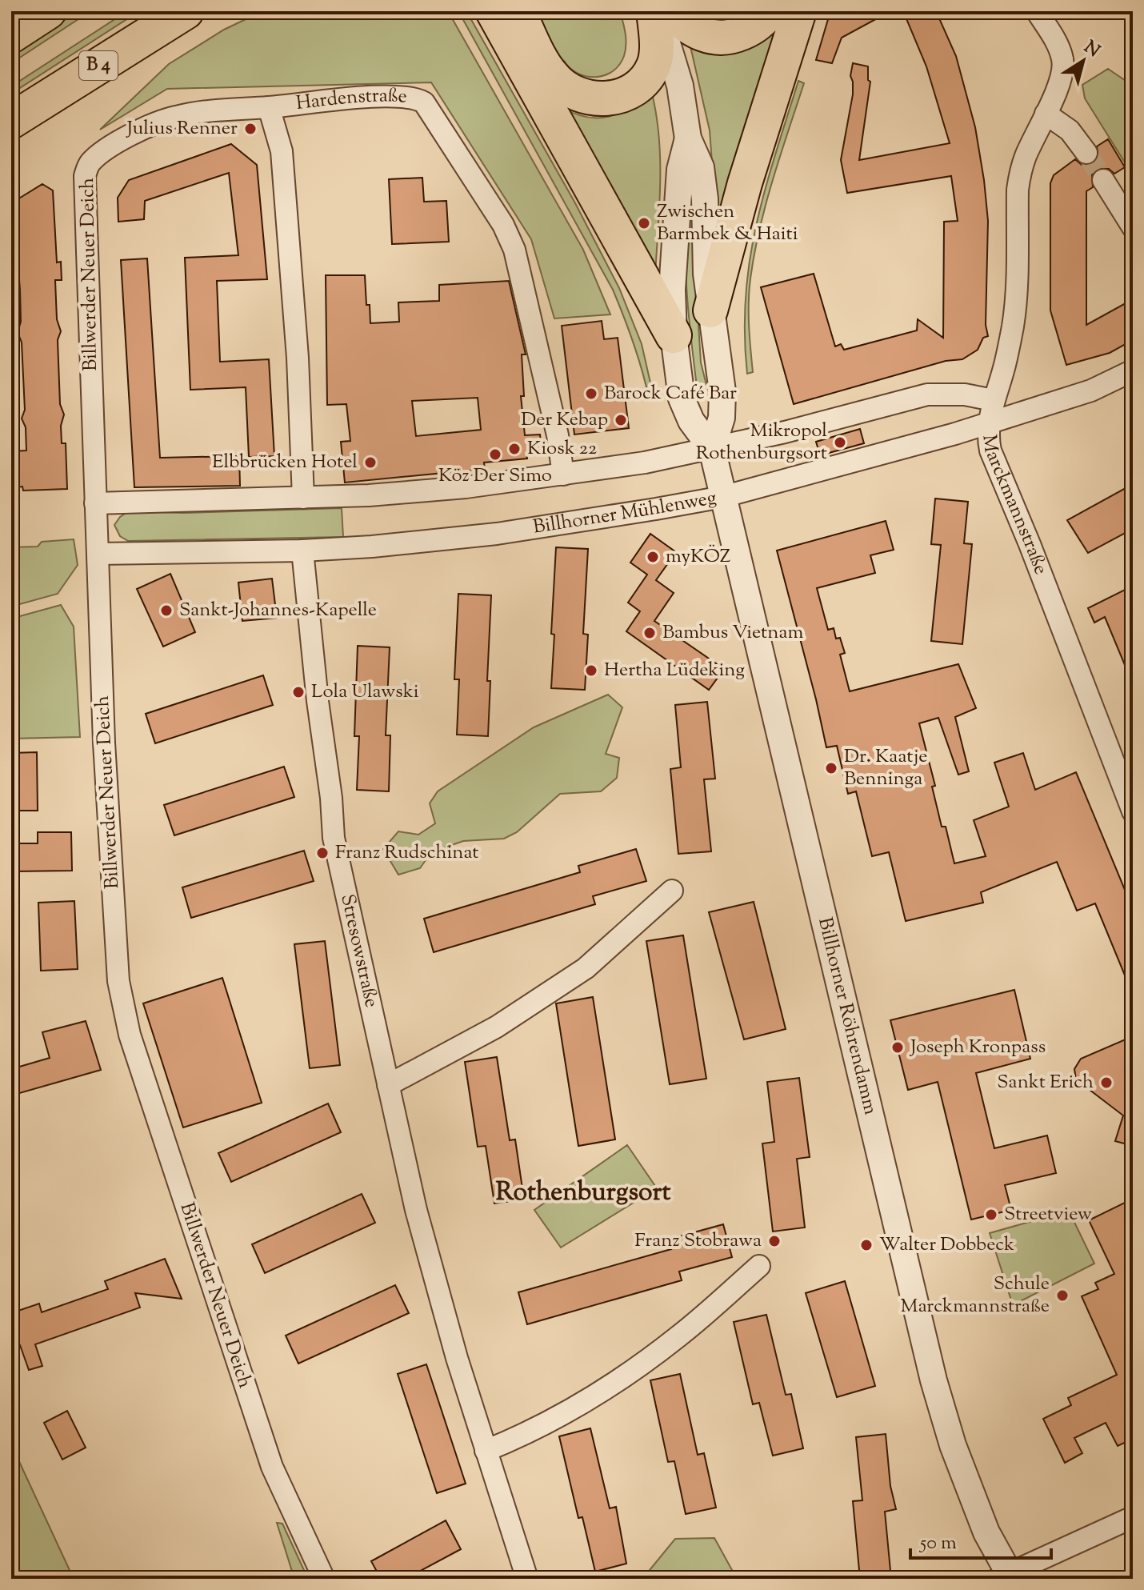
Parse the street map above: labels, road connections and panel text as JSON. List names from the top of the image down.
{
  "streets": {
    "highway": ["B 4"],
    "street": [
      "Hardenstraße",
      "Billwerder Neuer Deich",
      "Marckmannstraße",
      "Billhorner Mühlenweg",
      "Stresowstraße",
      "Billhorner Röhrendamm"
    ]
  },
  "crossings": [
    ["Hardenstraße", "Billwerder Neuer Deich"],
    ["Billwerder Neuer Deich", "Billhorner Mühlenweg"],
    ["Marckmannstraße", "Billhorner Mühlenweg"],
    ["Billhorner Mühlenweg", "Stresowstraße"],
    ["Billhorner Mühlenweg", "Billhorner Röhrendamm"]
  ],
  "districts": ["Rothenburgsort"],
  "places": [
    "Julius Renner",
    "Zwischen Barmbek & Haiti",
    "Barock Café Bar",
    "Der Kebap",
    "Mikropol Rothenburgsort",
    "Kiosk 22",
    "Köz Der Simo",
    "Elbbrücken Hotel",
    "myKÖZ",
    "Sankt-Johannes-Kapelle",
    "Bambus Vietnam",
    "Hertha Lüdeking",
    "Lola Ulawski",
    "Dr. Kaatje Benninga",
    "Franz Rudschinat",
    "Joseph Kronpass",
    "Sankt Erich",
    "Streetview",
    "Franz Stobrawa",
    "Walter Dobbeck",
    "Schule Marckmannstraße"
  ],
  "scale_bar": "50 m",
  "north": "top right"
}
